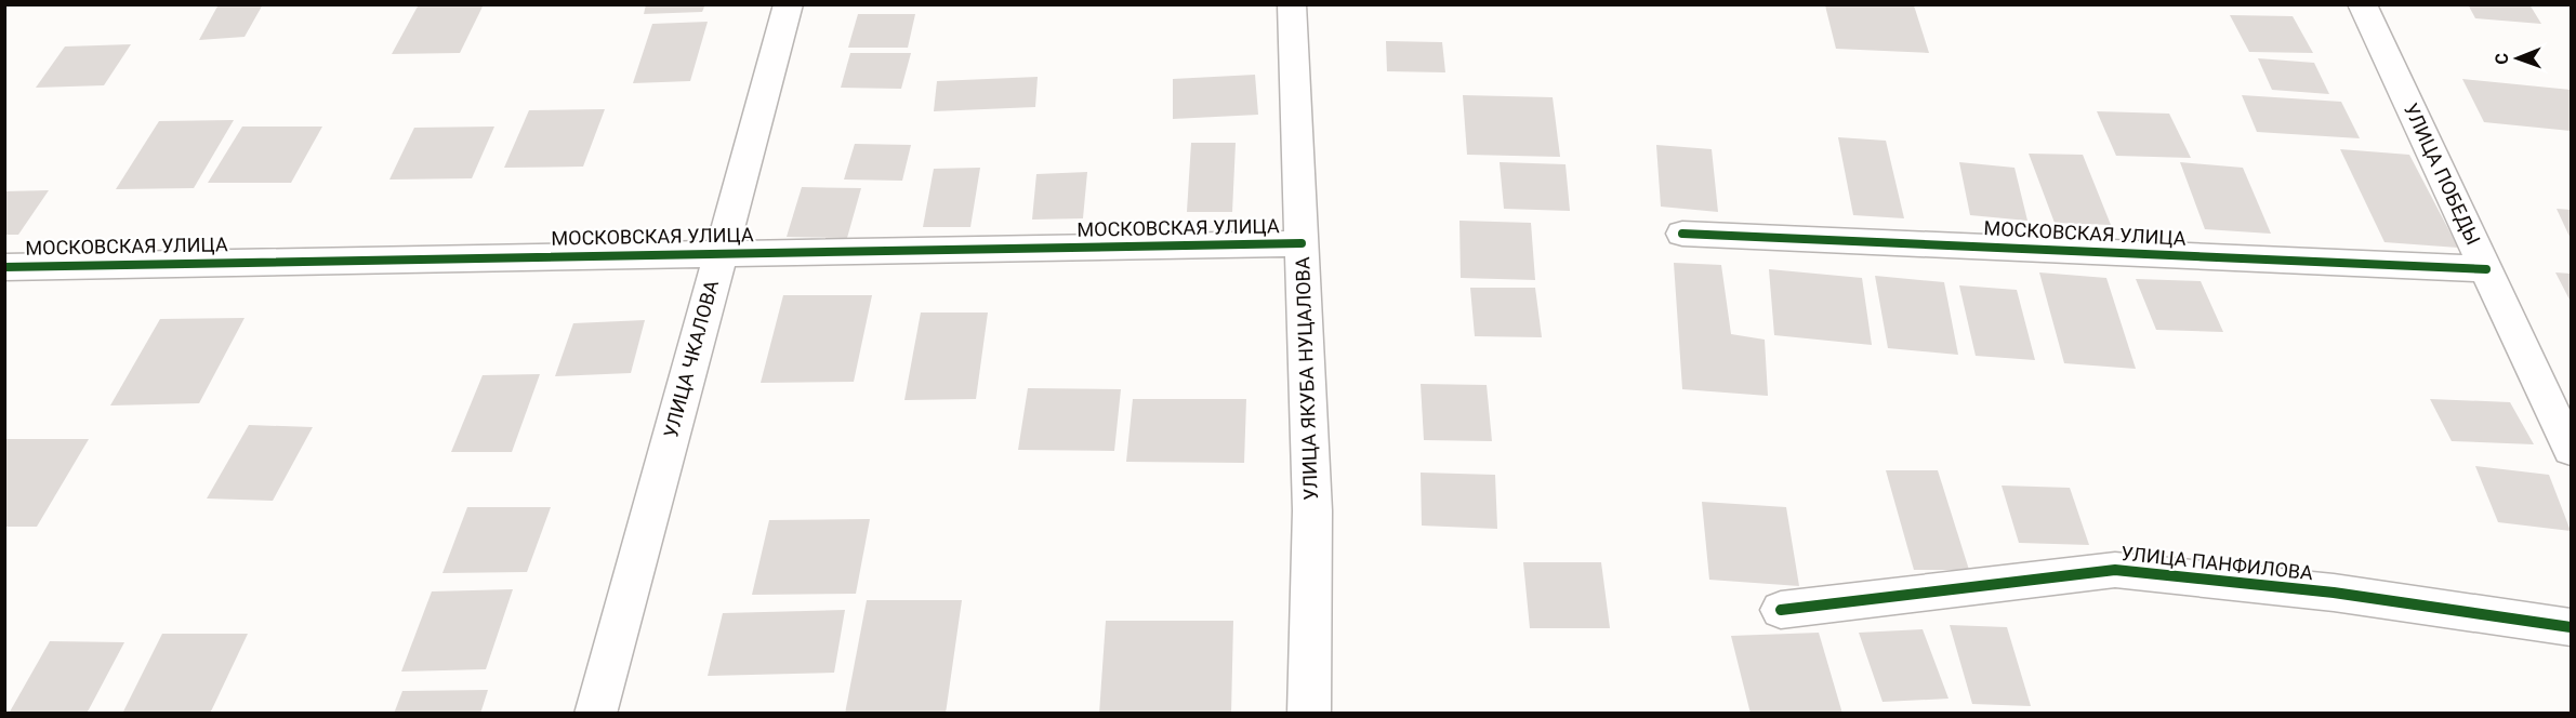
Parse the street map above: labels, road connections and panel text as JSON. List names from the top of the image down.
{
  "streets": {
    "street": [
      "УЛИЦА ПОБЕДЫ",
      "МОСКОВСКАЯ УЛИЦА",
      "УЛИЦА ЧКАЛОВА",
      "УЛИЦА ЯКУБА НУЦАЛОВА",
      "УЛИЦА ПАНФИЛОВА"
    ]
  },
  "crossings": [
    ["УЛИЦА ПОБЕДЫ", "МОСКОВСКАЯ УЛИЦА"],
    ["МОСКОВСКАЯ УЛИЦА", "УЛИЦА ЧКАЛОВА"],
    ["МОСКОВСКАЯ УЛИЦА", "УЛИЦА ЯКУБА НУЦАЛОВА"]
  ],
  "north": "left"
}
